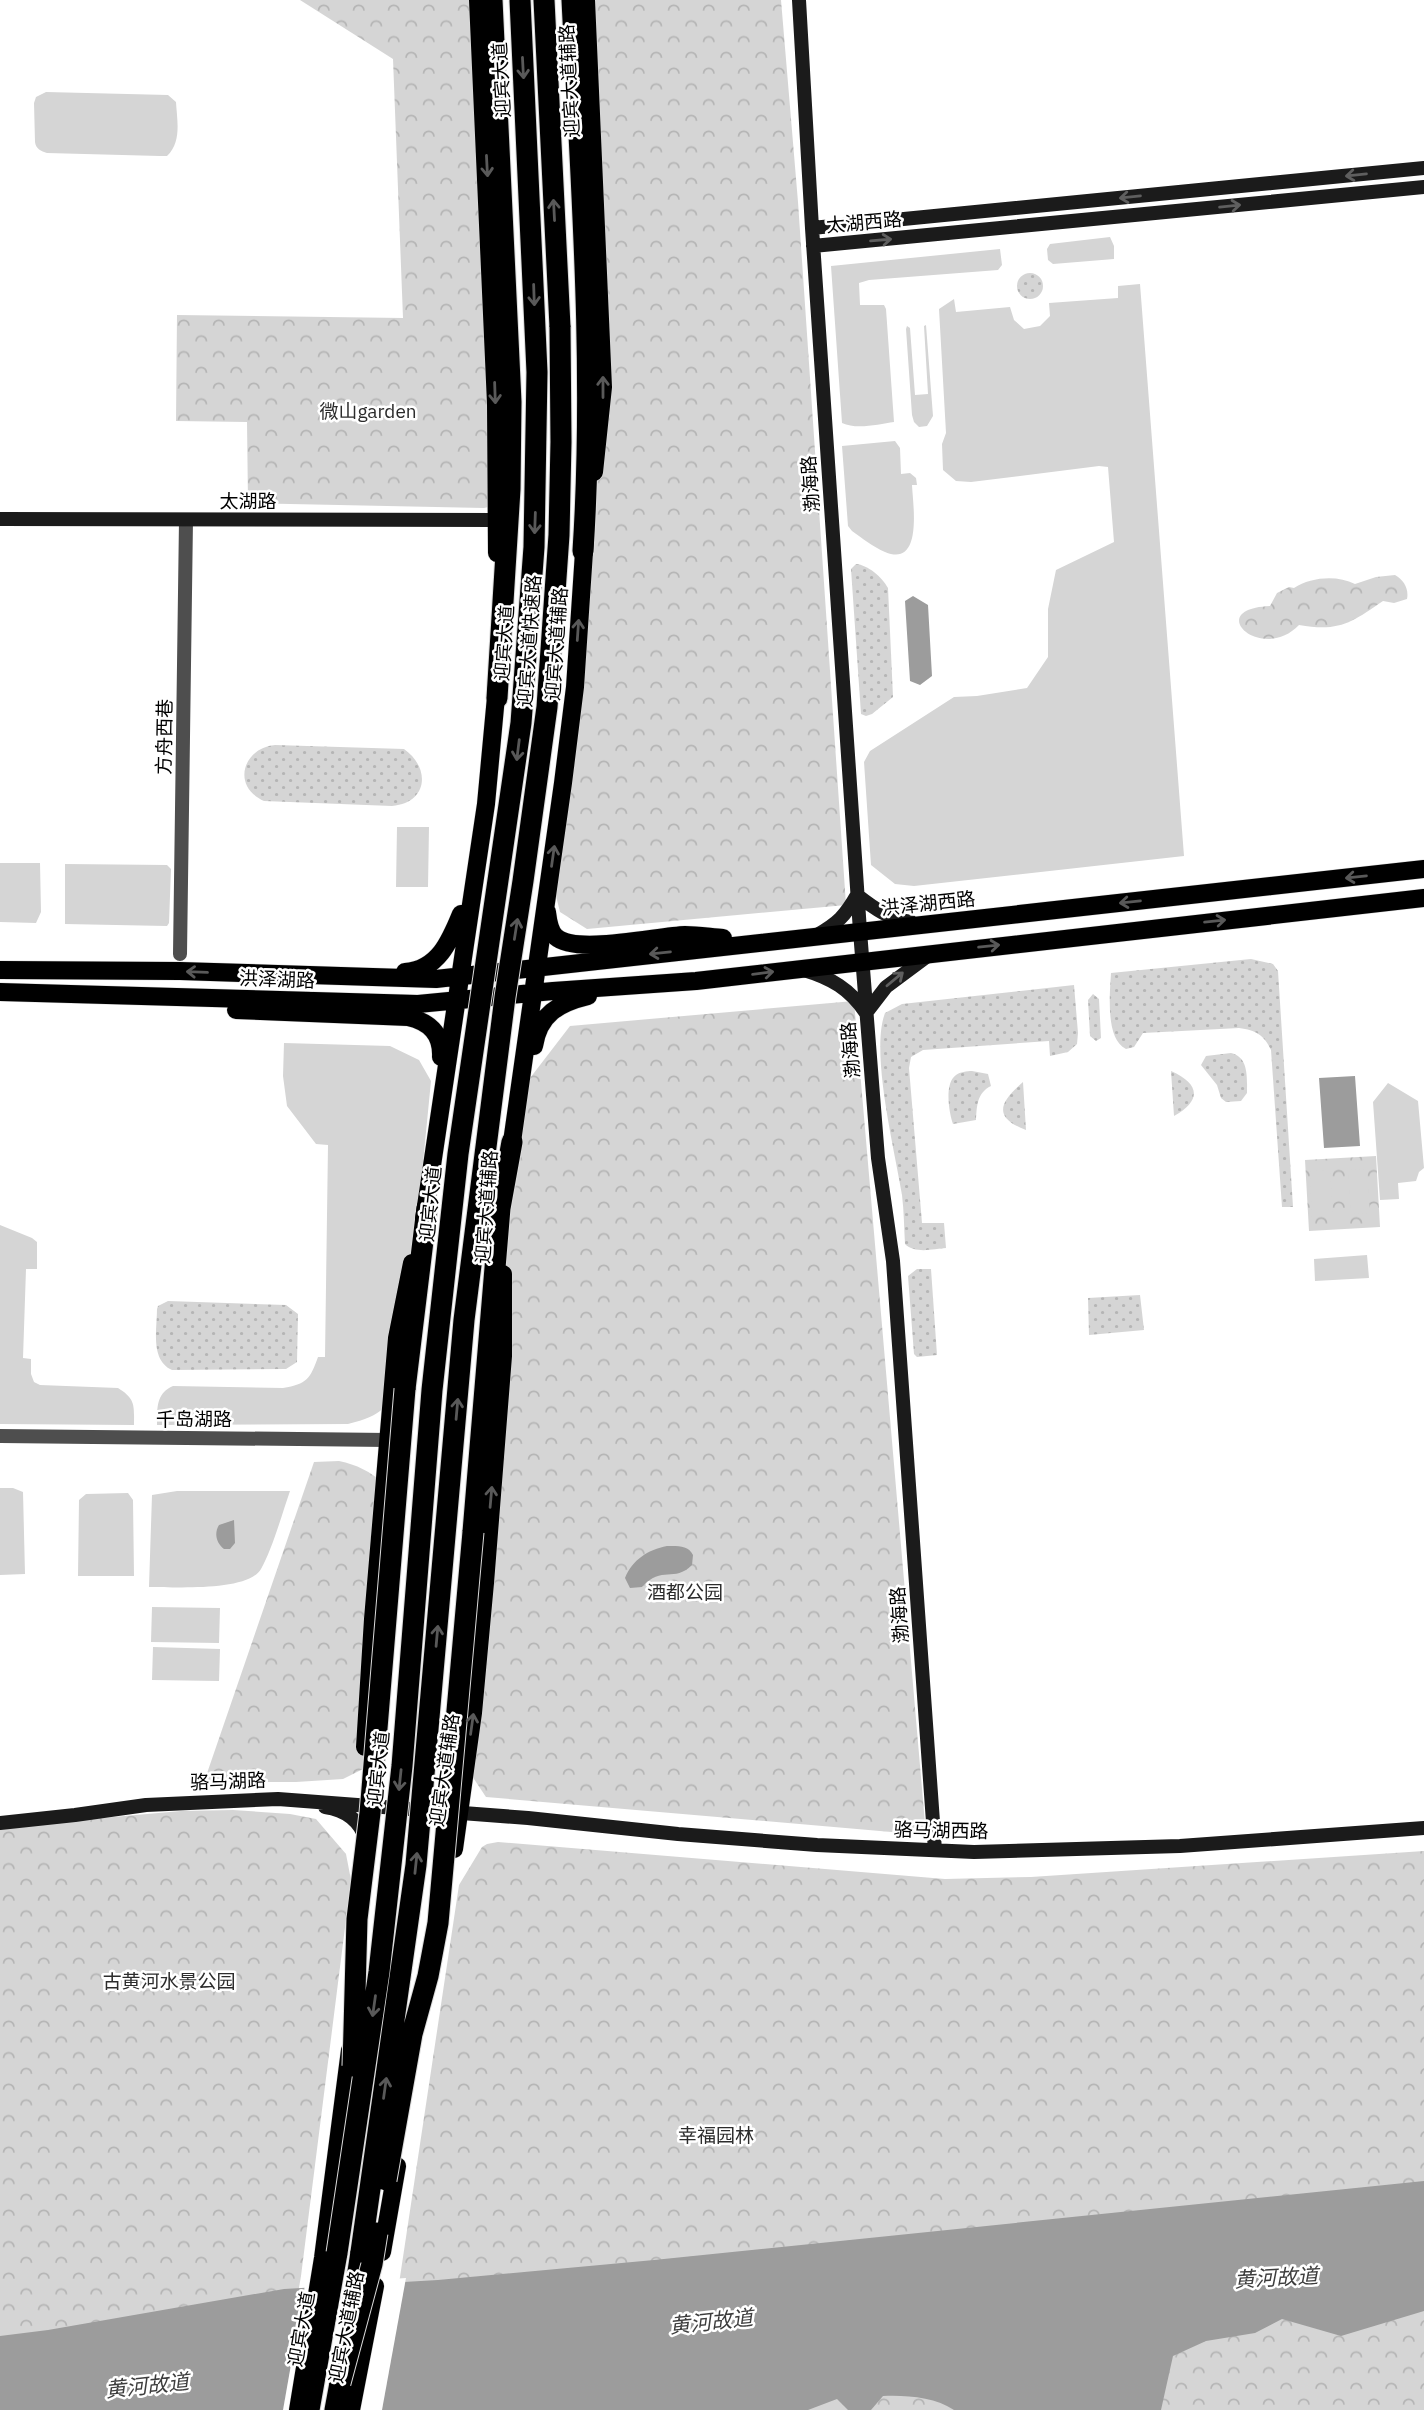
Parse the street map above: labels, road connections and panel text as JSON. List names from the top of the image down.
{
  "streets": {
    "highway": ["迎宾大道", "迎宾大道快速路"],
    "main road": ["迎宾大道辅路", "洪泽湖西路", "洪泽湖路"],
    "street": [
      "太湖西路",
      "渤海路",
      "太湖路",
      "方舟西巷",
      "千岛湖路",
      "骆马湖路",
      "骆马湖西路"
    ]
  },
  "crossings": [
    ["迎宾大道", "迎宾大道辅路"],
    ["迎宾大道辅路", "太湖路"],
    ["迎宾大道辅路", "洪泽湖西路"],
    ["迎宾大道辅路", "洪泽湖路"],
    ["迎宾大道辅路", "千岛湖路"],
    ["迎宾大道辅路", "骆马湖路"],
    ["迎宾大道辅路", "骆马湖西路"],
    ["太湖西路", "渤海路"],
    ["渤海路", "洪泽湖西路"],
    ["渤海路", "骆马湖西路"],
    ["太湖路", "方舟西巷"],
    ["洪泽湖西路", "洪泽湖路"],
    ["骆马湖路", "骆马湖西路"]
  ],
  "water": ["黄河故道"],
  "parks": [
    "微山garden",
    "酒都公园",
    "古黄河水景公园",
    "幸福园林"
  ]
}
